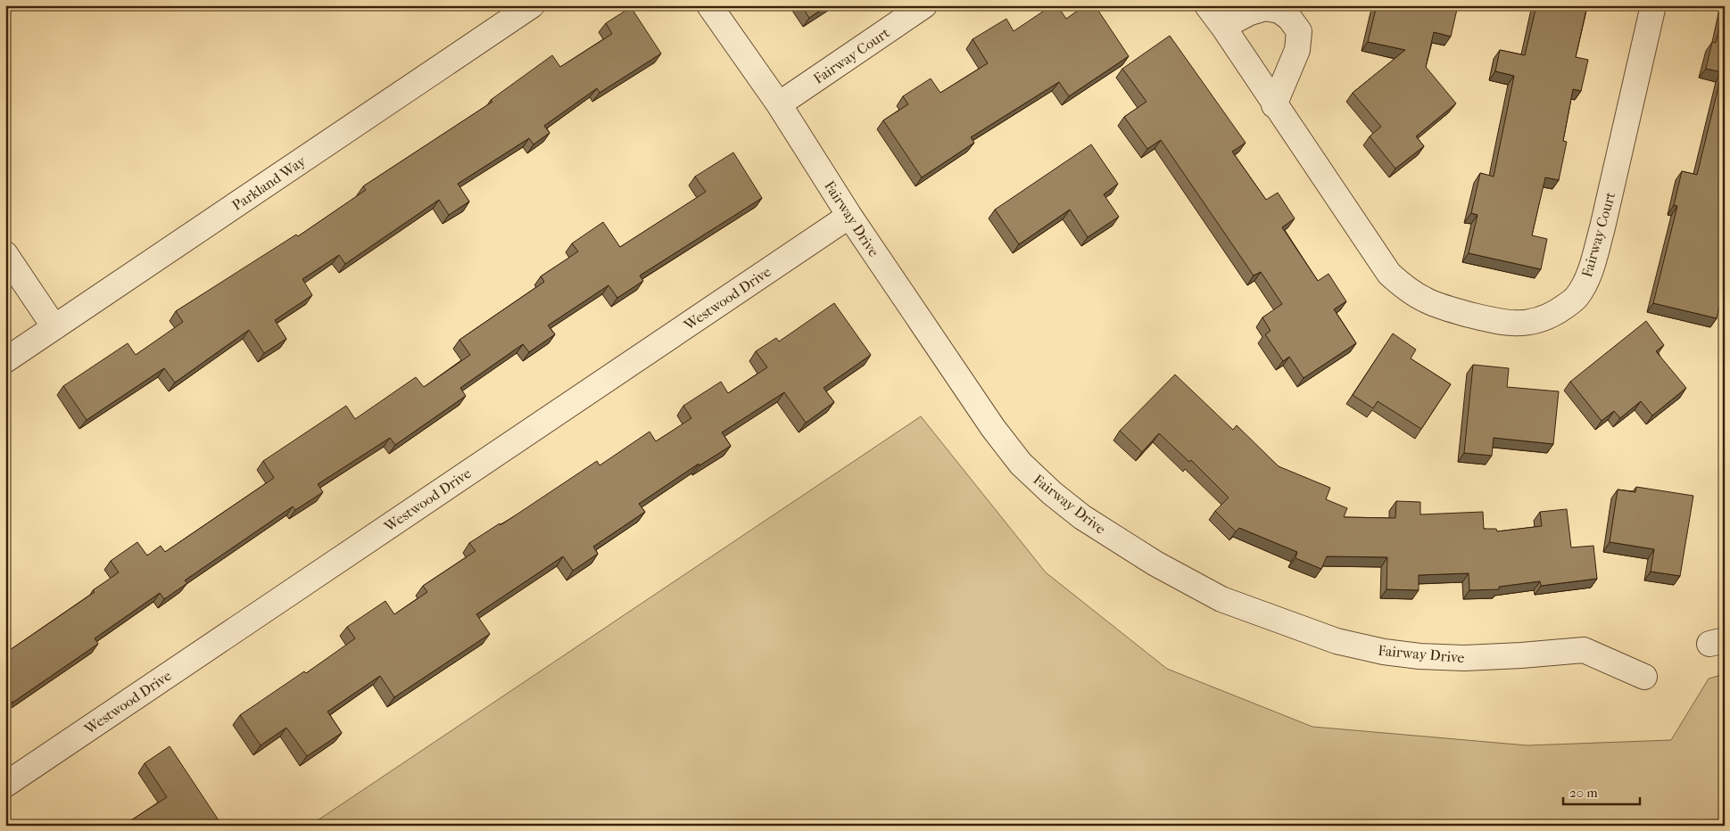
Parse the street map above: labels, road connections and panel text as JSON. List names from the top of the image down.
{
  "streets": {
    "street": [
      "Fairway Court",
      "Parkland Way",
      "Fairway Drive",
      "Westwood Drive"
    ]
  },
  "crossings": [
    ["Fairway Court", "Fairway Drive"],
    ["Fairway Drive", "Westwood Drive"]
  ],
  "scale_bar": "20 m"
}
